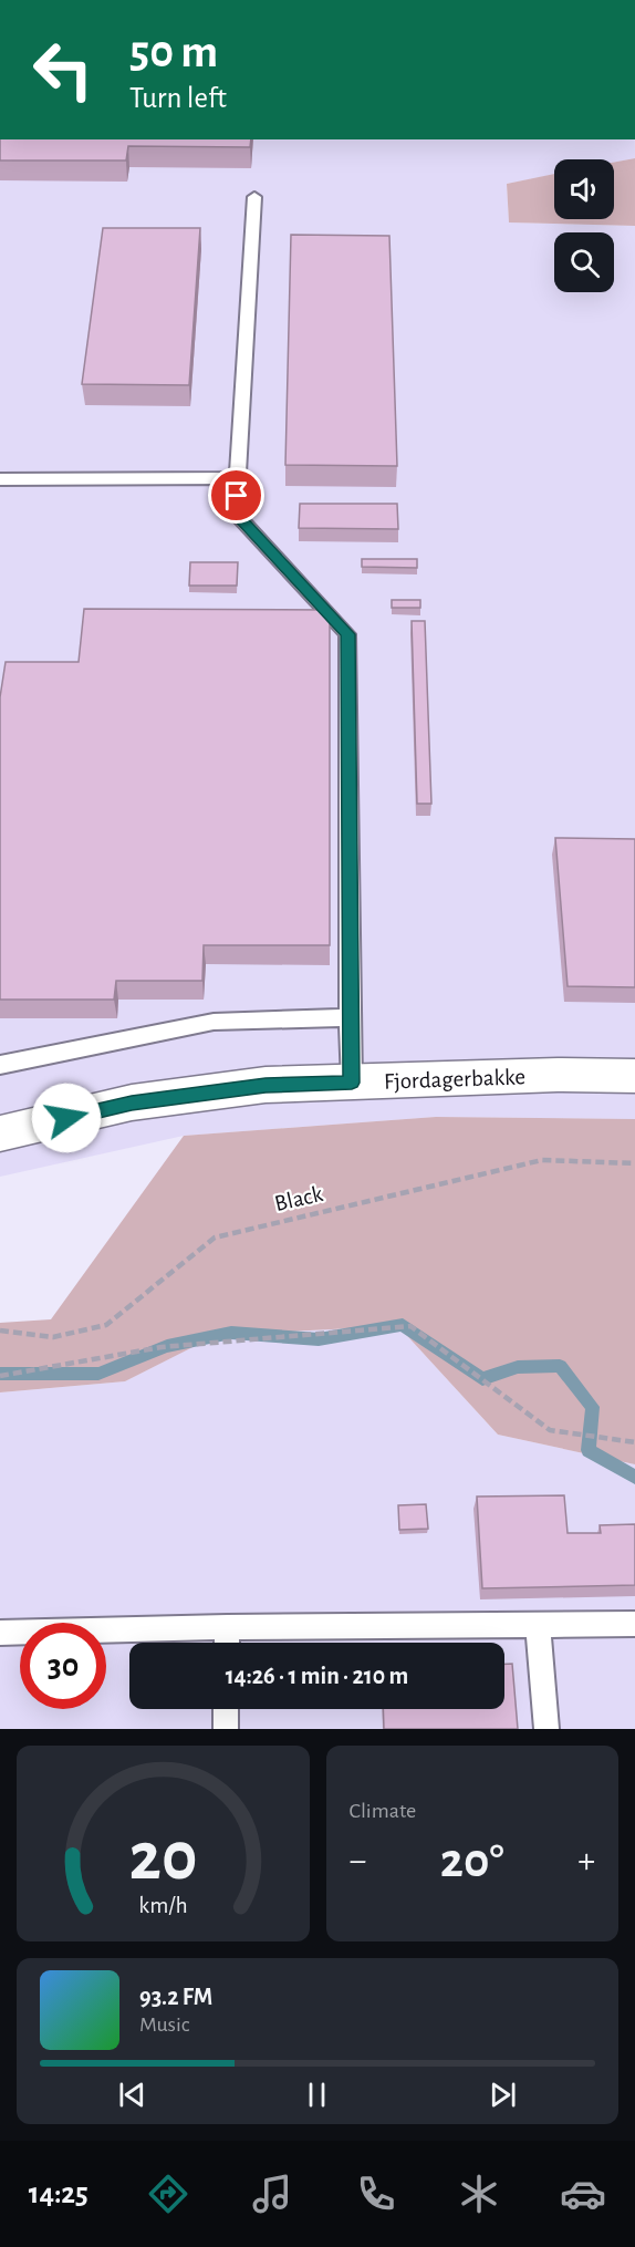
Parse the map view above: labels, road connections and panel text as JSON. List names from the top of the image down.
{
  "streets": {
    "street": ["Fjordagerbakke"],
    "path": ["Black"]
  },
  "page": {
    "turn": ["50 m", "Turn left"],
    "limit": "30",
    "trip": "14:26 · 1 min · 210 m",
    "tile": "Climate",
    "heat": ["−", "20°", "+"],
    "song": ["93.2 FM", "Music"],
    "tabs": "14:25",
    "gauge": ["20", "km/h"]
  }
}
